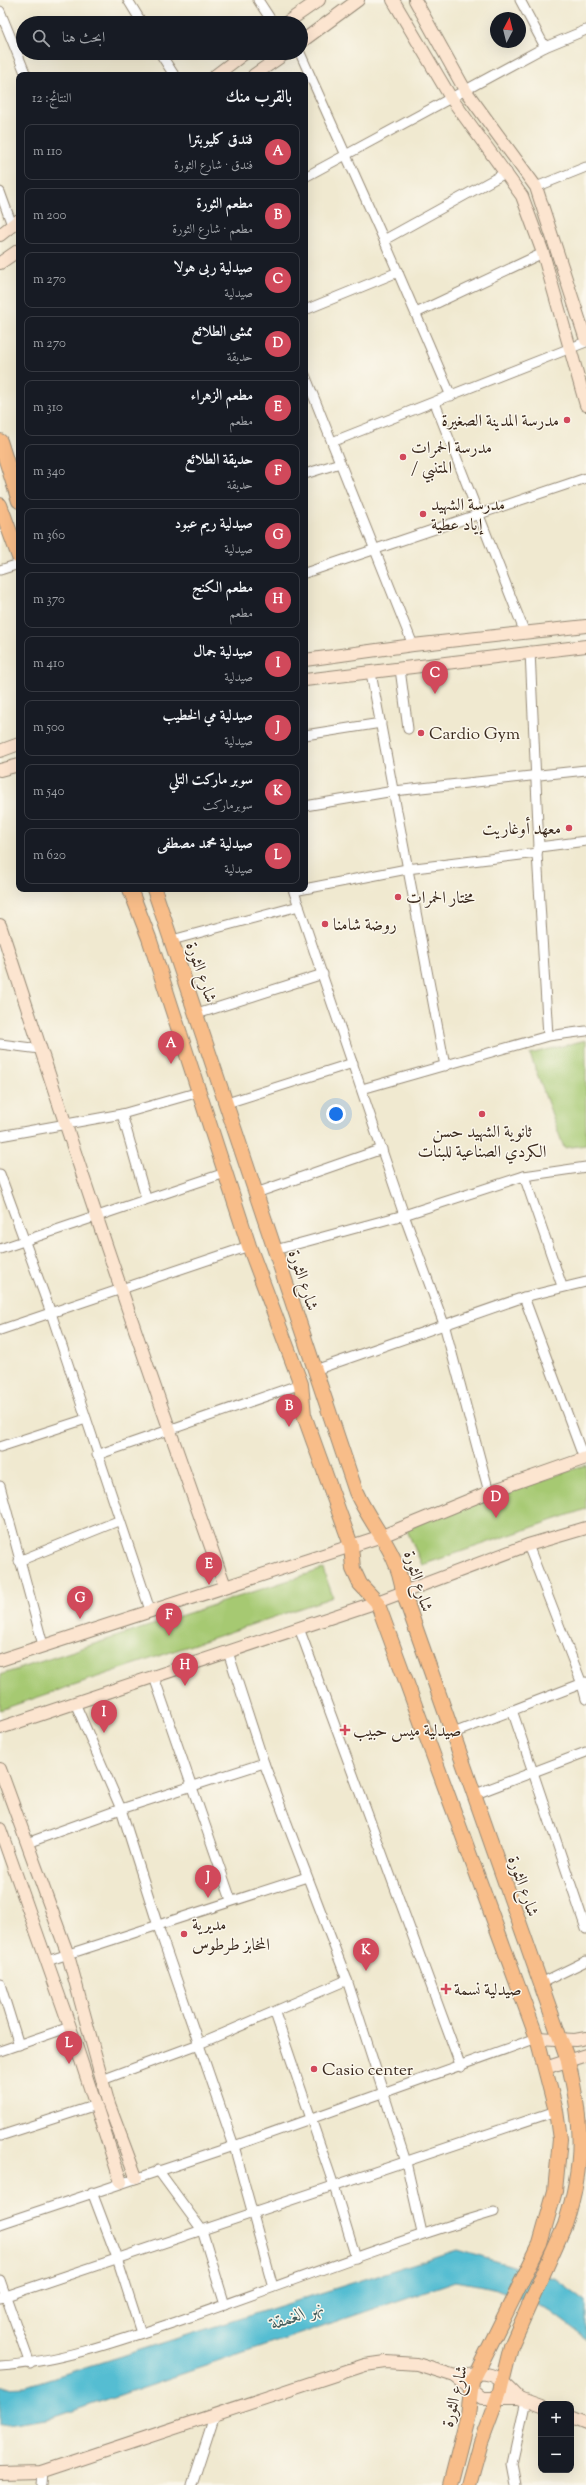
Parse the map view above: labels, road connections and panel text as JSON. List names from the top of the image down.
{
  "streets": {
    "main road": ["شارع الثورة"]
  },
  "water": ["نهر الغمقة"],
  "places": {
    "other": [
      "مدرسة المدينة الصغيرة",
      "مدرسة الحمرات / المتنبي",
      "مدرسة الشهيد إياد عطية",
      "Cardio Gym",
      "معهد أوغاريت",
      "مختار الحمرات",
      "روضة شامنا",
      "ثانوية الشهيد حسن الكردي الصناعية للبنات",
      "مديرية المخابز طرطوس",
      "Casio center"
    ],
    "health": ["صيدلية ميس حبيب", "صيدلية نسمة"]
  },
  "north": "top",
  "page": {
    "search": "ابحث هنا",
    "heading": ["بالقرب منك", "النتائج: 12"],
    "list": [
      {
        "mark": "A",
        "name": "فندق كليوبترا",
        "note": "فندق · شارع الثورة",
        "value": "110 m"
      },
      {
        "mark": "B",
        "name": "مطعم الثورة",
        "note": "مطعم · شارع الثورة",
        "value": "200 m"
      },
      {
        "mark": "C",
        "name": "صيدلية ربى هولا",
        "note": "صيدلية",
        "value": "270 m"
      },
      {
        "mark": "D",
        "name": "ممشى الطلائع",
        "note": "حديقة",
        "value": "270 m"
      },
      {
        "mark": "E",
        "name": "مطعم الزهراء",
        "note": "مطعم",
        "value": "310 m"
      },
      {
        "mark": "F",
        "name": "حديقة الطلائع",
        "note": "حديقة",
        "value": "340 m"
      },
      {
        "mark": "G",
        "name": "صيدلية ريم عبود",
        "note": "صيدلية",
        "value": "360 m"
      },
      {
        "mark": "H",
        "name": "مطعم الكنج",
        "note": "مطعم",
        "value": "370 m"
      },
      {
        "mark": "I",
        "name": "صيدلية جمال",
        "note": "صيدلية",
        "value": "410 m"
      },
      {
        "mark": "J",
        "name": "صيدلية مي الخطيب",
        "note": "صيدلية",
        "value": "500 m"
      },
      {
        "mark": "K",
        "name": "سوبر ماركت التلي",
        "note": "سوبرماركت",
        "value": "540 m"
      },
      {
        "mark": "L",
        "name": "صيدلية محمد مصطفى",
        "note": "صيدلية",
        "value": "620 m"
      }
    ],
    "pins": [
      "C",
      "A",
      "B",
      "D",
      "E",
      "G",
      "F",
      "H",
      "I",
      "J",
      "K",
      "L"
    ],
    "map_buttons": ["+", "−"]
  }
}
